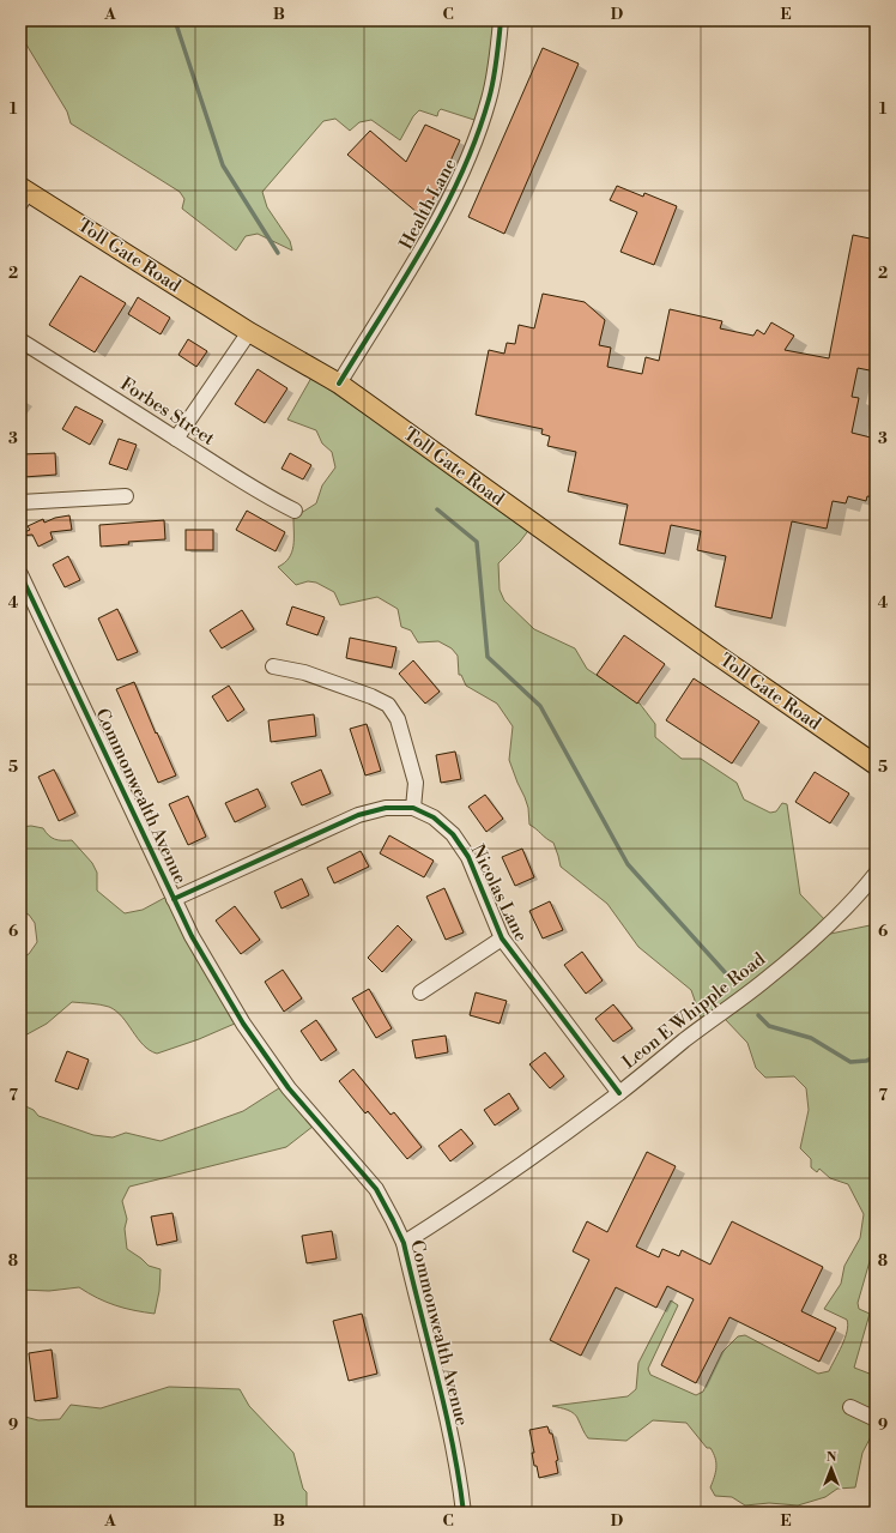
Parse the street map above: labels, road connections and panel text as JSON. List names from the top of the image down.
{
  "streets": {
    "main road": ["Toll Gate Road"],
    "street": [
      "Health Lane",
      "Forbes Street",
      "Commonwealth Avenue",
      "Nicolas Lane",
      "Leon E Whipple Road"
    ]
  },
  "crossings": [
    ["Health Lane", "Toll Gate Road"],
    ["Commonwealth Avenue", "Nicolas Lane"],
    ["Commonwealth Avenue", "Leon E Whipple Road"],
    ["Nicolas Lane", "Leon E Whipple Road"]
  ],
  "north": "top",
  "grid": {
    "columns": [
      "A",
      "B",
      "C",
      "D",
      "E"
    ],
    "rows": [
      "1",
      "2",
      "3",
      "4",
      "5",
      "6",
      "7",
      "8",
      "9"
    ]
  }
}
